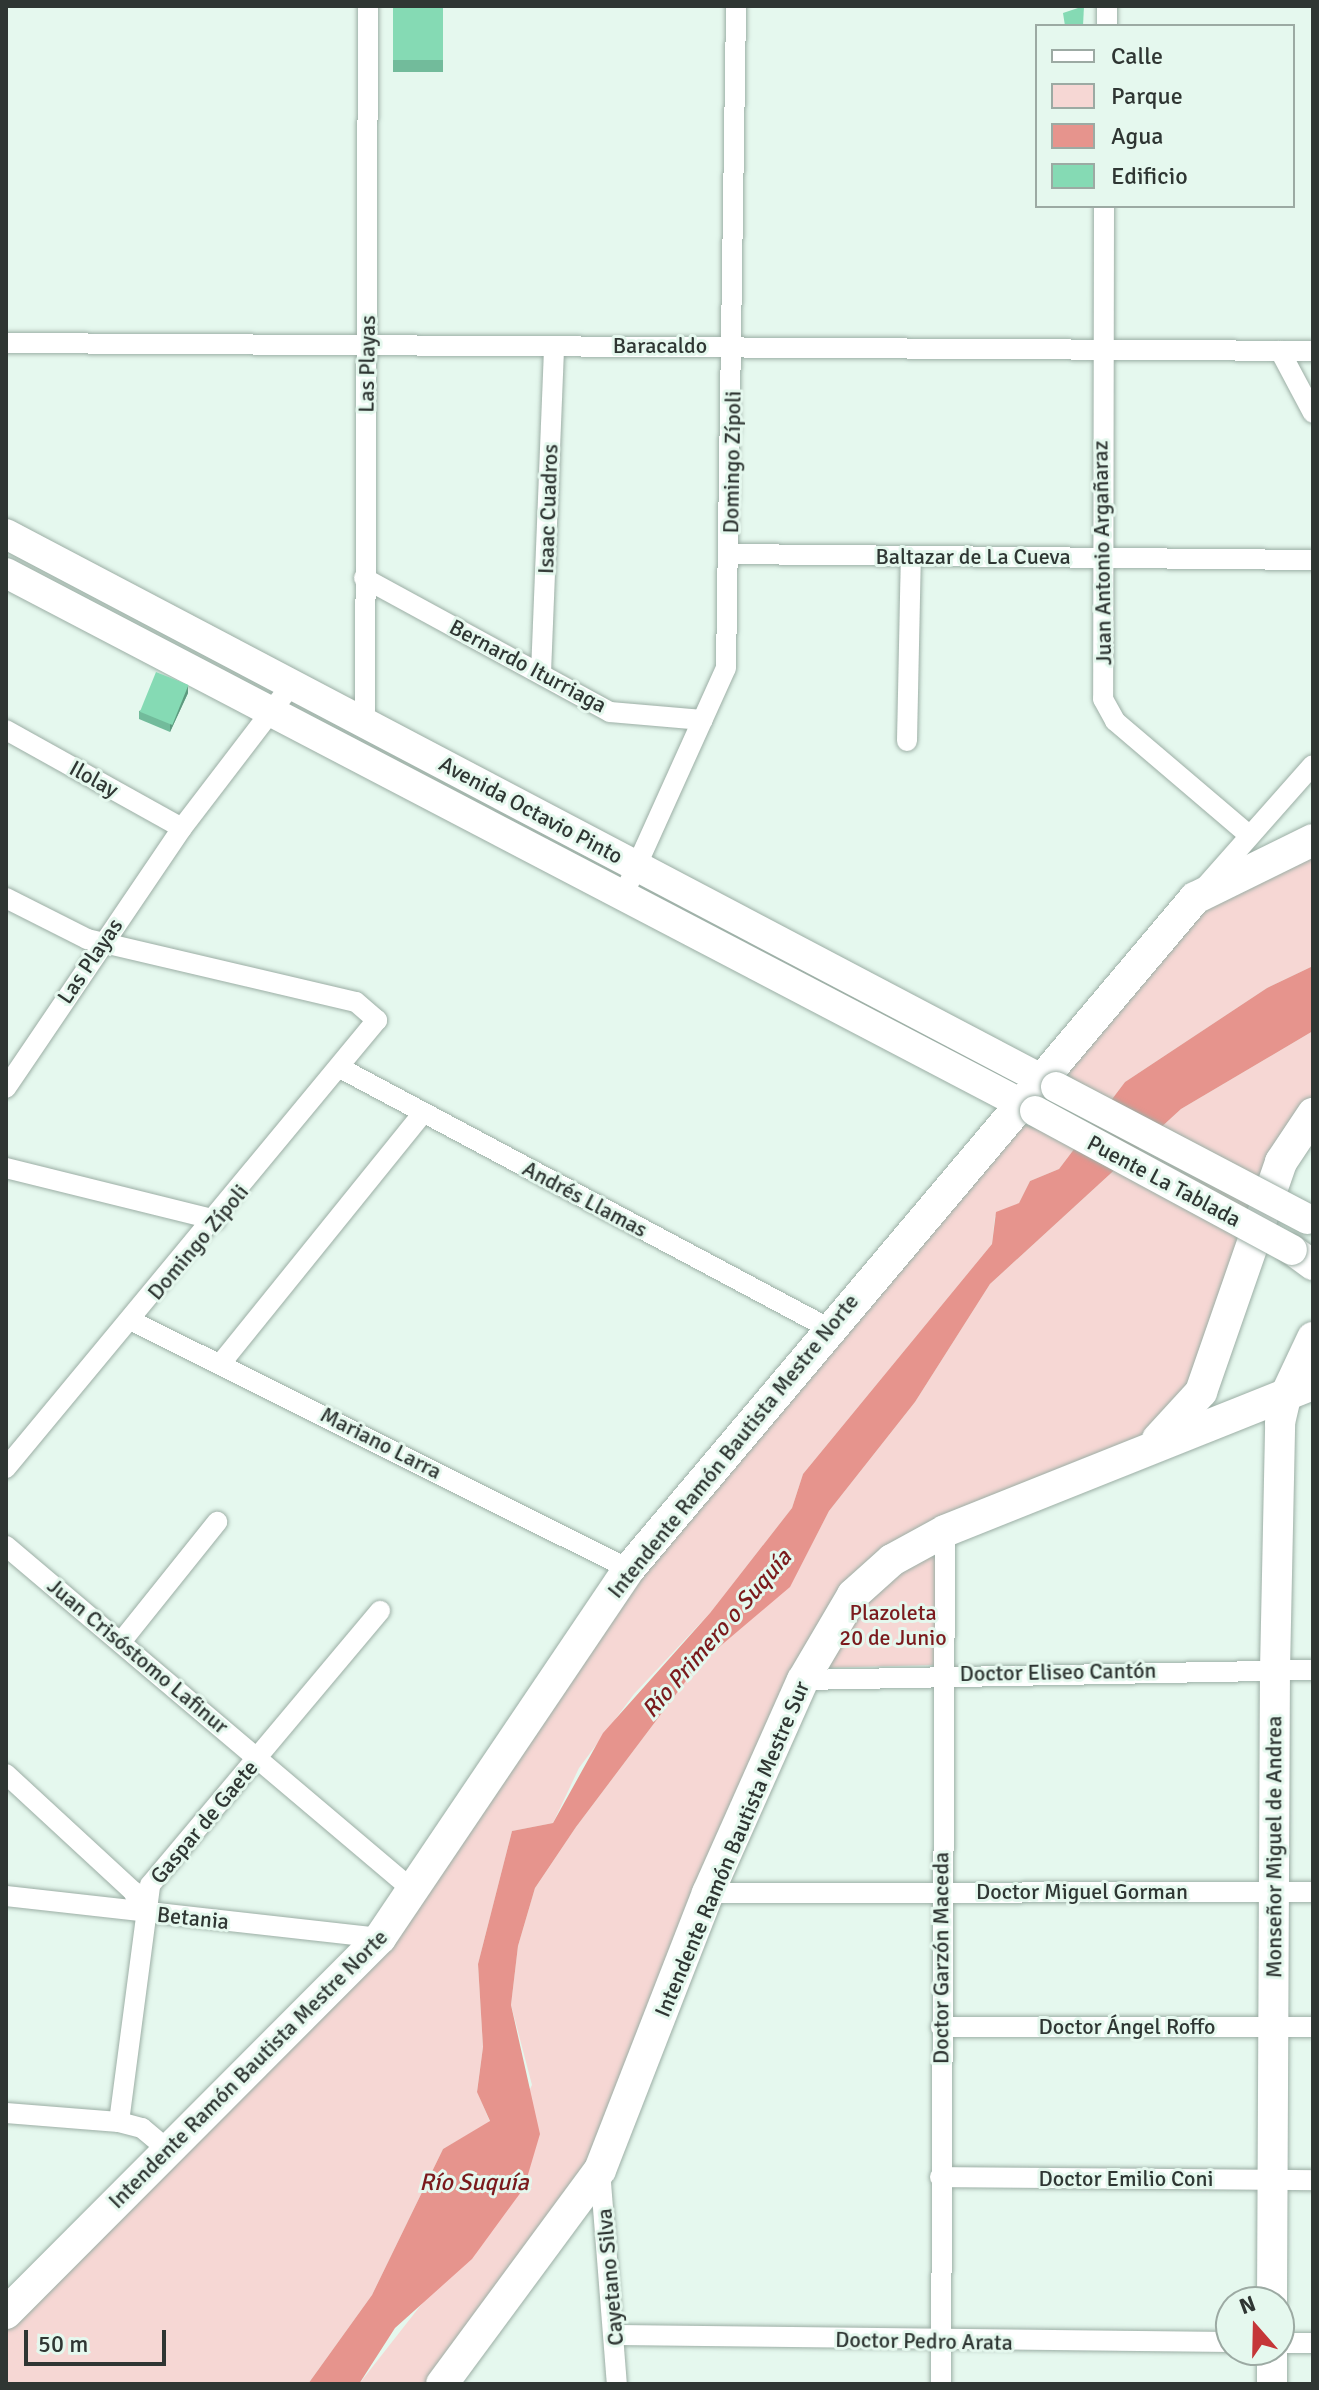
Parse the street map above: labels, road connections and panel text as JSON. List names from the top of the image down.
{
  "streets": {
    "main road": [
      "Avenida Octavio Pinto",
      "Puente La Tablada",
      "Intendente Ramón Bautista Mestre Norte",
      "Monseñor Miguel de Andrea",
      "Intendente Ramón Bautista Mestre Sur"
    ],
    "street": [
      "Baracaldo",
      "Las Playas",
      "Domingo Zípoli",
      "Isaac Cuadros",
      "Juan Antonio Argañaraz",
      "Baltazar de La Cueva",
      "Bernardo Iturriaga",
      "Ilolay",
      "Andrés Llamas",
      "Mariano Larra",
      "Juan Crisóstomo Lafinur",
      "Doctor Eliseo Cantón",
      "Gaspar de Gaete",
      "Doctor Miguel Gorman",
      "Betania",
      "Doctor Garzón Maceda",
      "Doctor Ángel Roffo",
      "Doctor Emilio Coni",
      "Cayetano Silva",
      "Doctor Pedro Arata"
    ]
  },
  "crossings": [
    ["Baracaldo", "Las Playas"],
    ["Baracaldo", "Domingo Zípoli"],
    ["Baracaldo", "Isaac Cuadros"],
    ["Baracaldo", "Juan Antonio Argañaraz"],
    ["Las Playas", "Domingo Zípoli"],
    ["Las Playas", "Bernardo Iturriaga"],
    ["Las Playas", "Ilolay"],
    ["Las Playas", "Avenida Octavio Pinto"],
    ["Domingo Zípoli", "Baltazar de La Cueva"],
    ["Domingo Zípoli", "Bernardo Iturriaga"],
    ["Domingo Zípoli", "Avenida Octavio Pinto"],
    ["Domingo Zípoli", "Andrés Llamas"],
    ["Domingo Zípoli", "Mariano Larra"],
    ["Isaac Cuadros", "Bernardo Iturriaga"],
    ["Juan Antonio Argañaraz", "Baltazar de La Cueva"],
    ["Avenida Octavio Pinto", "Puente La Tablada"],
    ["Avenida Octavio Pinto", "Intendente Ramón Bautista Mestre Norte"],
    ["Puente La Tablada", "Intendente Ramón Bautista Mestre Norte"],
    ["Andrés Llamas", "Intendente Ramón Bautista Mestre Norte"],
    ["Mariano Larra", "Intendente Ramón Bautista Mestre Norte"],
    ["Intendente Ramón Bautista Mestre Norte", "Juan Crisóstomo Lafinur"],
    ["Intendente Ramón Bautista Mestre Norte", "Betania"],
    ["Juan Crisóstomo Lafinur", "Gaspar de Gaete"],
    ["Doctor Eliseo Cantón", "Monseñor Miguel de Andrea"],
    ["Doctor Eliseo Cantón", "Intendente Ramón Bautista Mestre Sur"],
    ["Doctor Eliseo Cantón", "Doctor Garzón Maceda"],
    ["Gaspar de Gaete", "Betania"],
    ["Monseñor Miguel de Andrea", "Intendente Ramón Bautista Mestre Sur"],
    ["Monseñor Miguel de Andrea", "Doctor Miguel Gorman"],
    ["Monseñor Miguel de Andrea", "Doctor Ángel Roffo"],
    ["Monseñor Miguel de Andrea", "Doctor Emilio Coni"],
    ["Intendente Ramón Bautista Mestre Sur", "Doctor Miguel Gorman"],
    ["Intendente Ramón Bautista Mestre Sur", "Doctor Garzón Maceda"],
    ["Intendente Ramón Bautista Mestre Sur", "Cayetano Silva"],
    ["Doctor Miguel Gorman", "Doctor Garzón Maceda"],
    ["Doctor Garzón Maceda", "Doctor Ángel Roffo"],
    ["Doctor Garzón Maceda", "Doctor Emilio Coni"],
    ["Doctor Garzón Maceda", "Doctor Pedro Arata"],
    ["Cayetano Silva", "Doctor Pedro Arata"]
  ],
  "water": ["Río Primero o Suquía", "Río Suquía"],
  "parks": ["Plazoleta 20 de Junio"],
  "legend": [
    "Calle",
    "Parque",
    "Agua",
    "Edificio"
  ],
  "scale_bar": "50 m",
  "north": "top"
}
